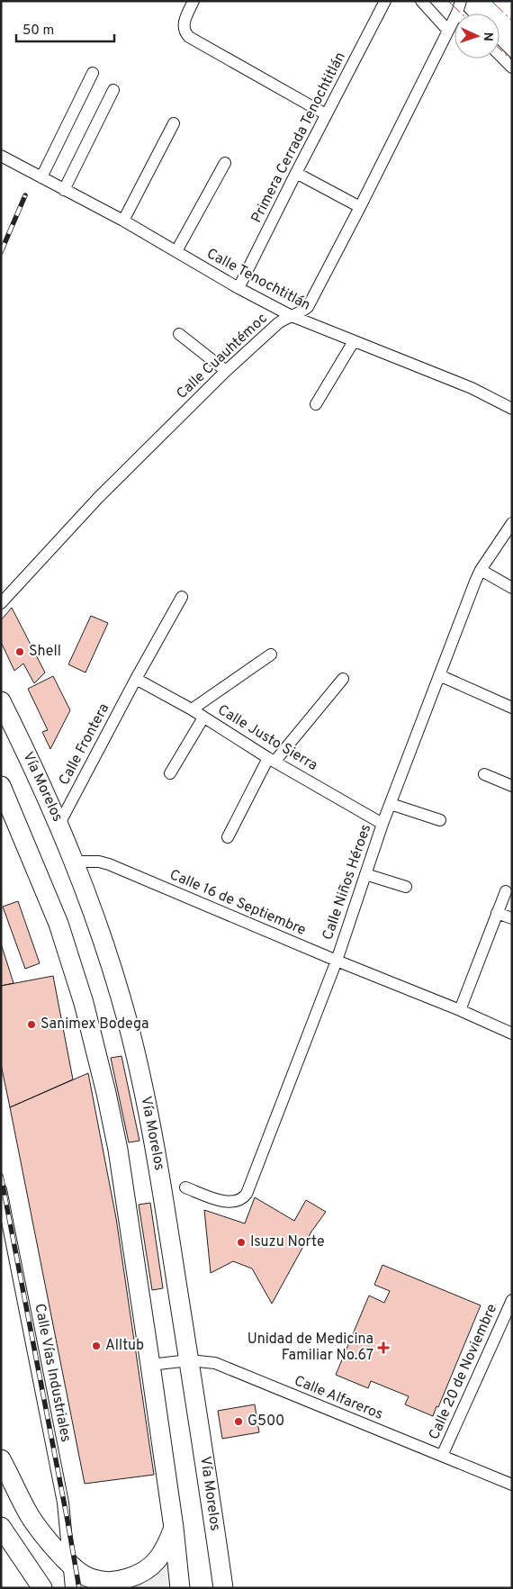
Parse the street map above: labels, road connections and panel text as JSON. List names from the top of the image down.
{
  "streets": {
    "main road": ["Vía Morelos"],
    "street": [
      "Primera Cerrada Tenochtitlán",
      "Calle Tenochtitlán",
      "Calle Cuauhtémoc",
      "Calle Justo Sierra",
      "Calle Frontera",
      "Calle Niños Héroes",
      "Calle 16 de Septiembre",
      "Calle 20 de Noviembre",
      "Calle Vías Industriales",
      "Calle Alfareros"
    ]
  },
  "crossings": [
    ["Primera Cerrada Tenochtitlán", "Calle Tenochtitlán"],
    ["Calle Tenochtitlán", "Calle Cuauhtémoc"],
    ["Calle Justo Sierra", "Calle Frontera"],
    ["Calle Justo Sierra", "Calle Niños Héroes"],
    ["Calle Frontera", "Vía Morelos"],
    ["Vía Morelos", "Calle 16 de Septiembre"],
    ["Vía Morelos", "Calle Alfareros"],
    ["Calle Niños Héroes", "Calle 16 de Septiembre"],
    ["Calle 20 de Noviembre", "Calle Alfareros"]
  ],
  "places": {
    "other": [
      "Shell",
      "Sanimex Bodega",
      "Isuzu Norte",
      "Alltub",
      "G500"
    ],
    "health": ["Unidad de Medicina Familiar No.67"]
  },
  "scale_bar": "50 m",
  "north": "right"
}
